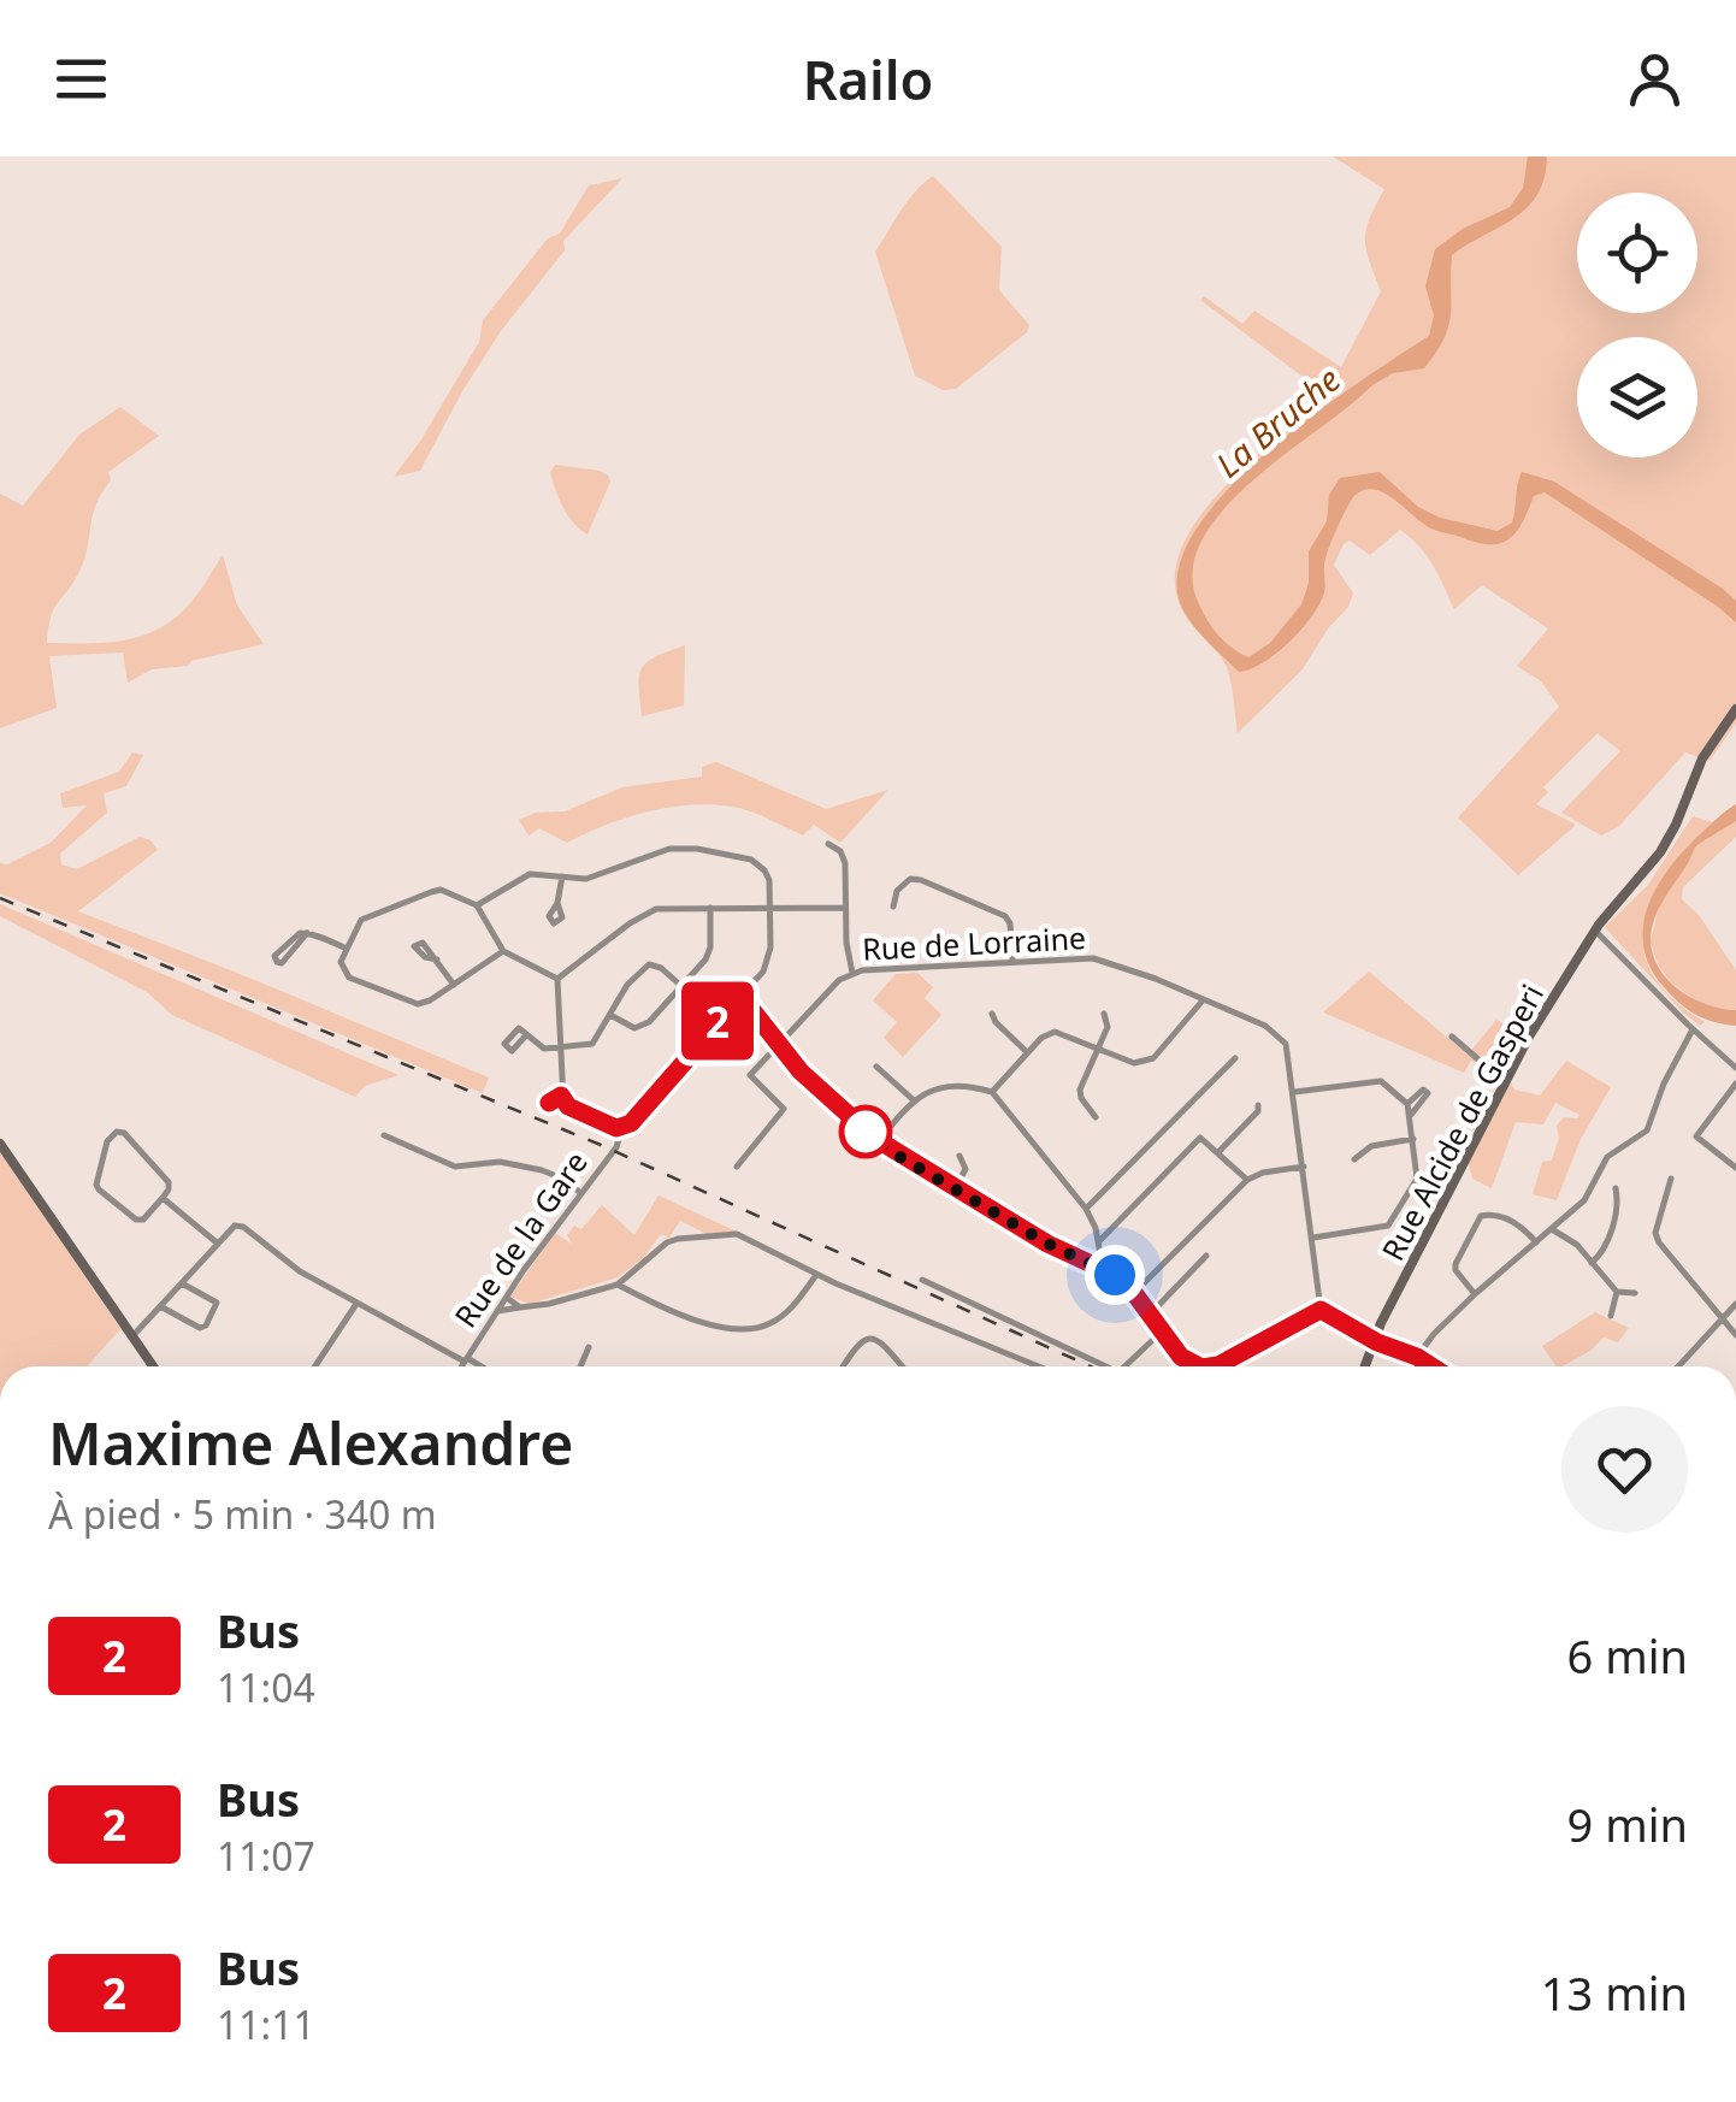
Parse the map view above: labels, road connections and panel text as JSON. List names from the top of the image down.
{
  "streets": {
    "main road": ["Rue Alcide de Gasperi"],
    "street": ["Rue de Lorraine", "Rue de la Gare"]
  },
  "water": ["La Bruche"],
  "lines": ["bus line 2"],
  "page": {
    "header": "Railo",
    "on_map": "2",
    "heading": ["Maxime Alexandre", "À pied · 5 min · 340 m"],
    "list": [
      {
        "mark": "2",
        "name": "Bus",
        "note": "11:04",
        "value": "6 min"
      },
      {
        "mark": "2",
        "name": "Bus",
        "note": "11:07",
        "value": "9 min"
      },
      {
        "mark": "2",
        "name": "Bus",
        "note": "11:11",
        "value": "13 min"
      }
    ]
  }
}
